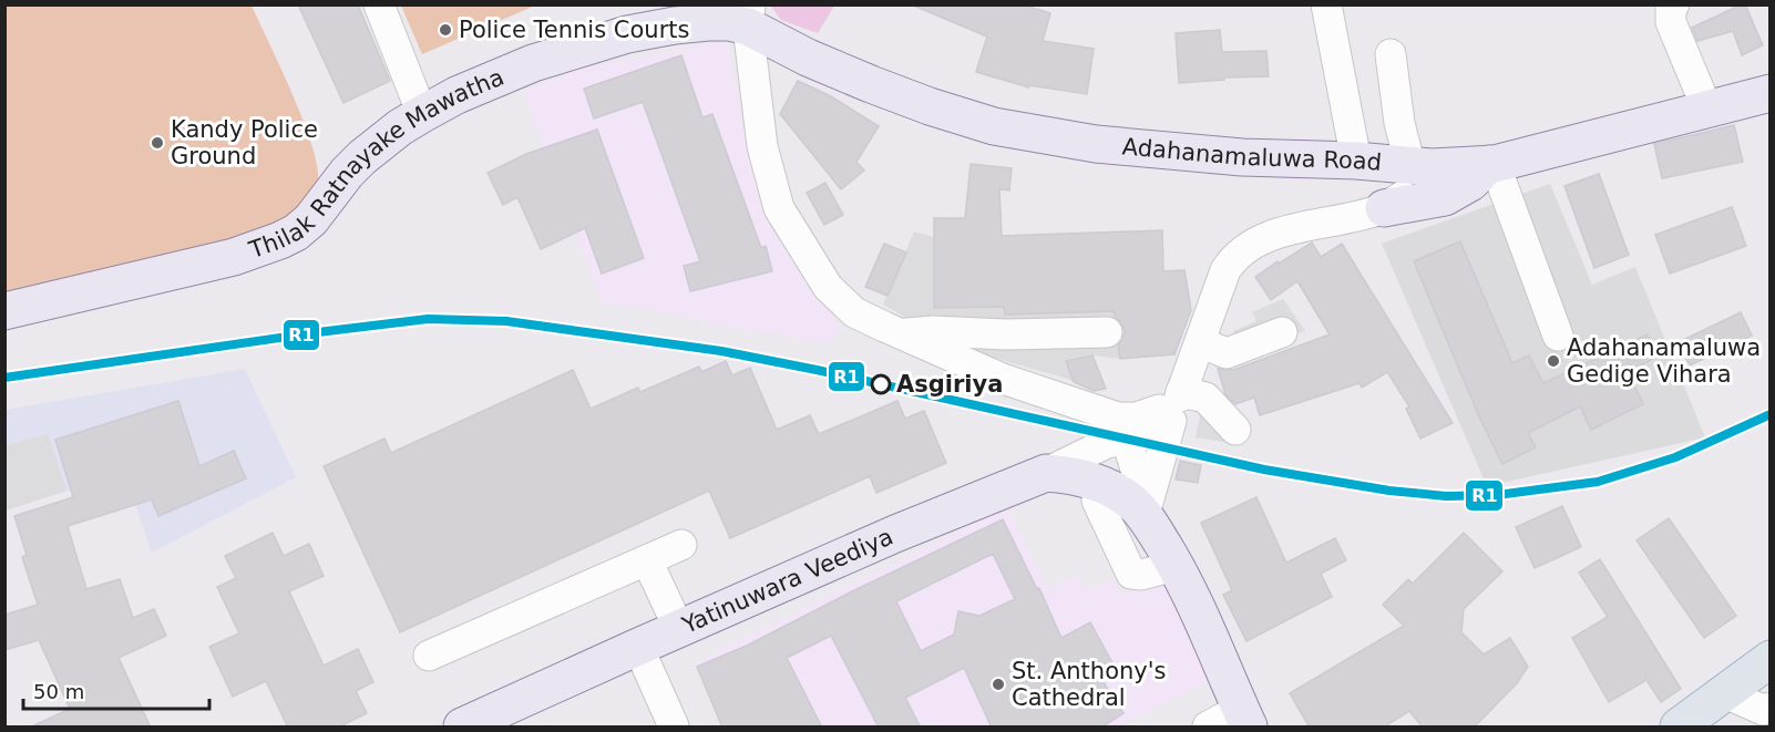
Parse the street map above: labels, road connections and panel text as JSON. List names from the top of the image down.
{
  "streets": {
    "main road": ["Adahanamaluwa Road", "Thilak Ratnayake Mawatha", "Yatinuwara Veediya"]
  },
  "crossings": [
    ["Adahanamaluwa Road", "Thilak Ratnayake Mawatha"]
  ],
  "places": [
    "Police Tennis Courts",
    "Kandy Police Ground",
    "Adahanamaluwa Gedige Vihara",
    "Asgiriya",
    "St. Anthony's Cathedral"
  ],
  "lines": ["transit line R1"],
  "scale_bar": "50 m"
}
